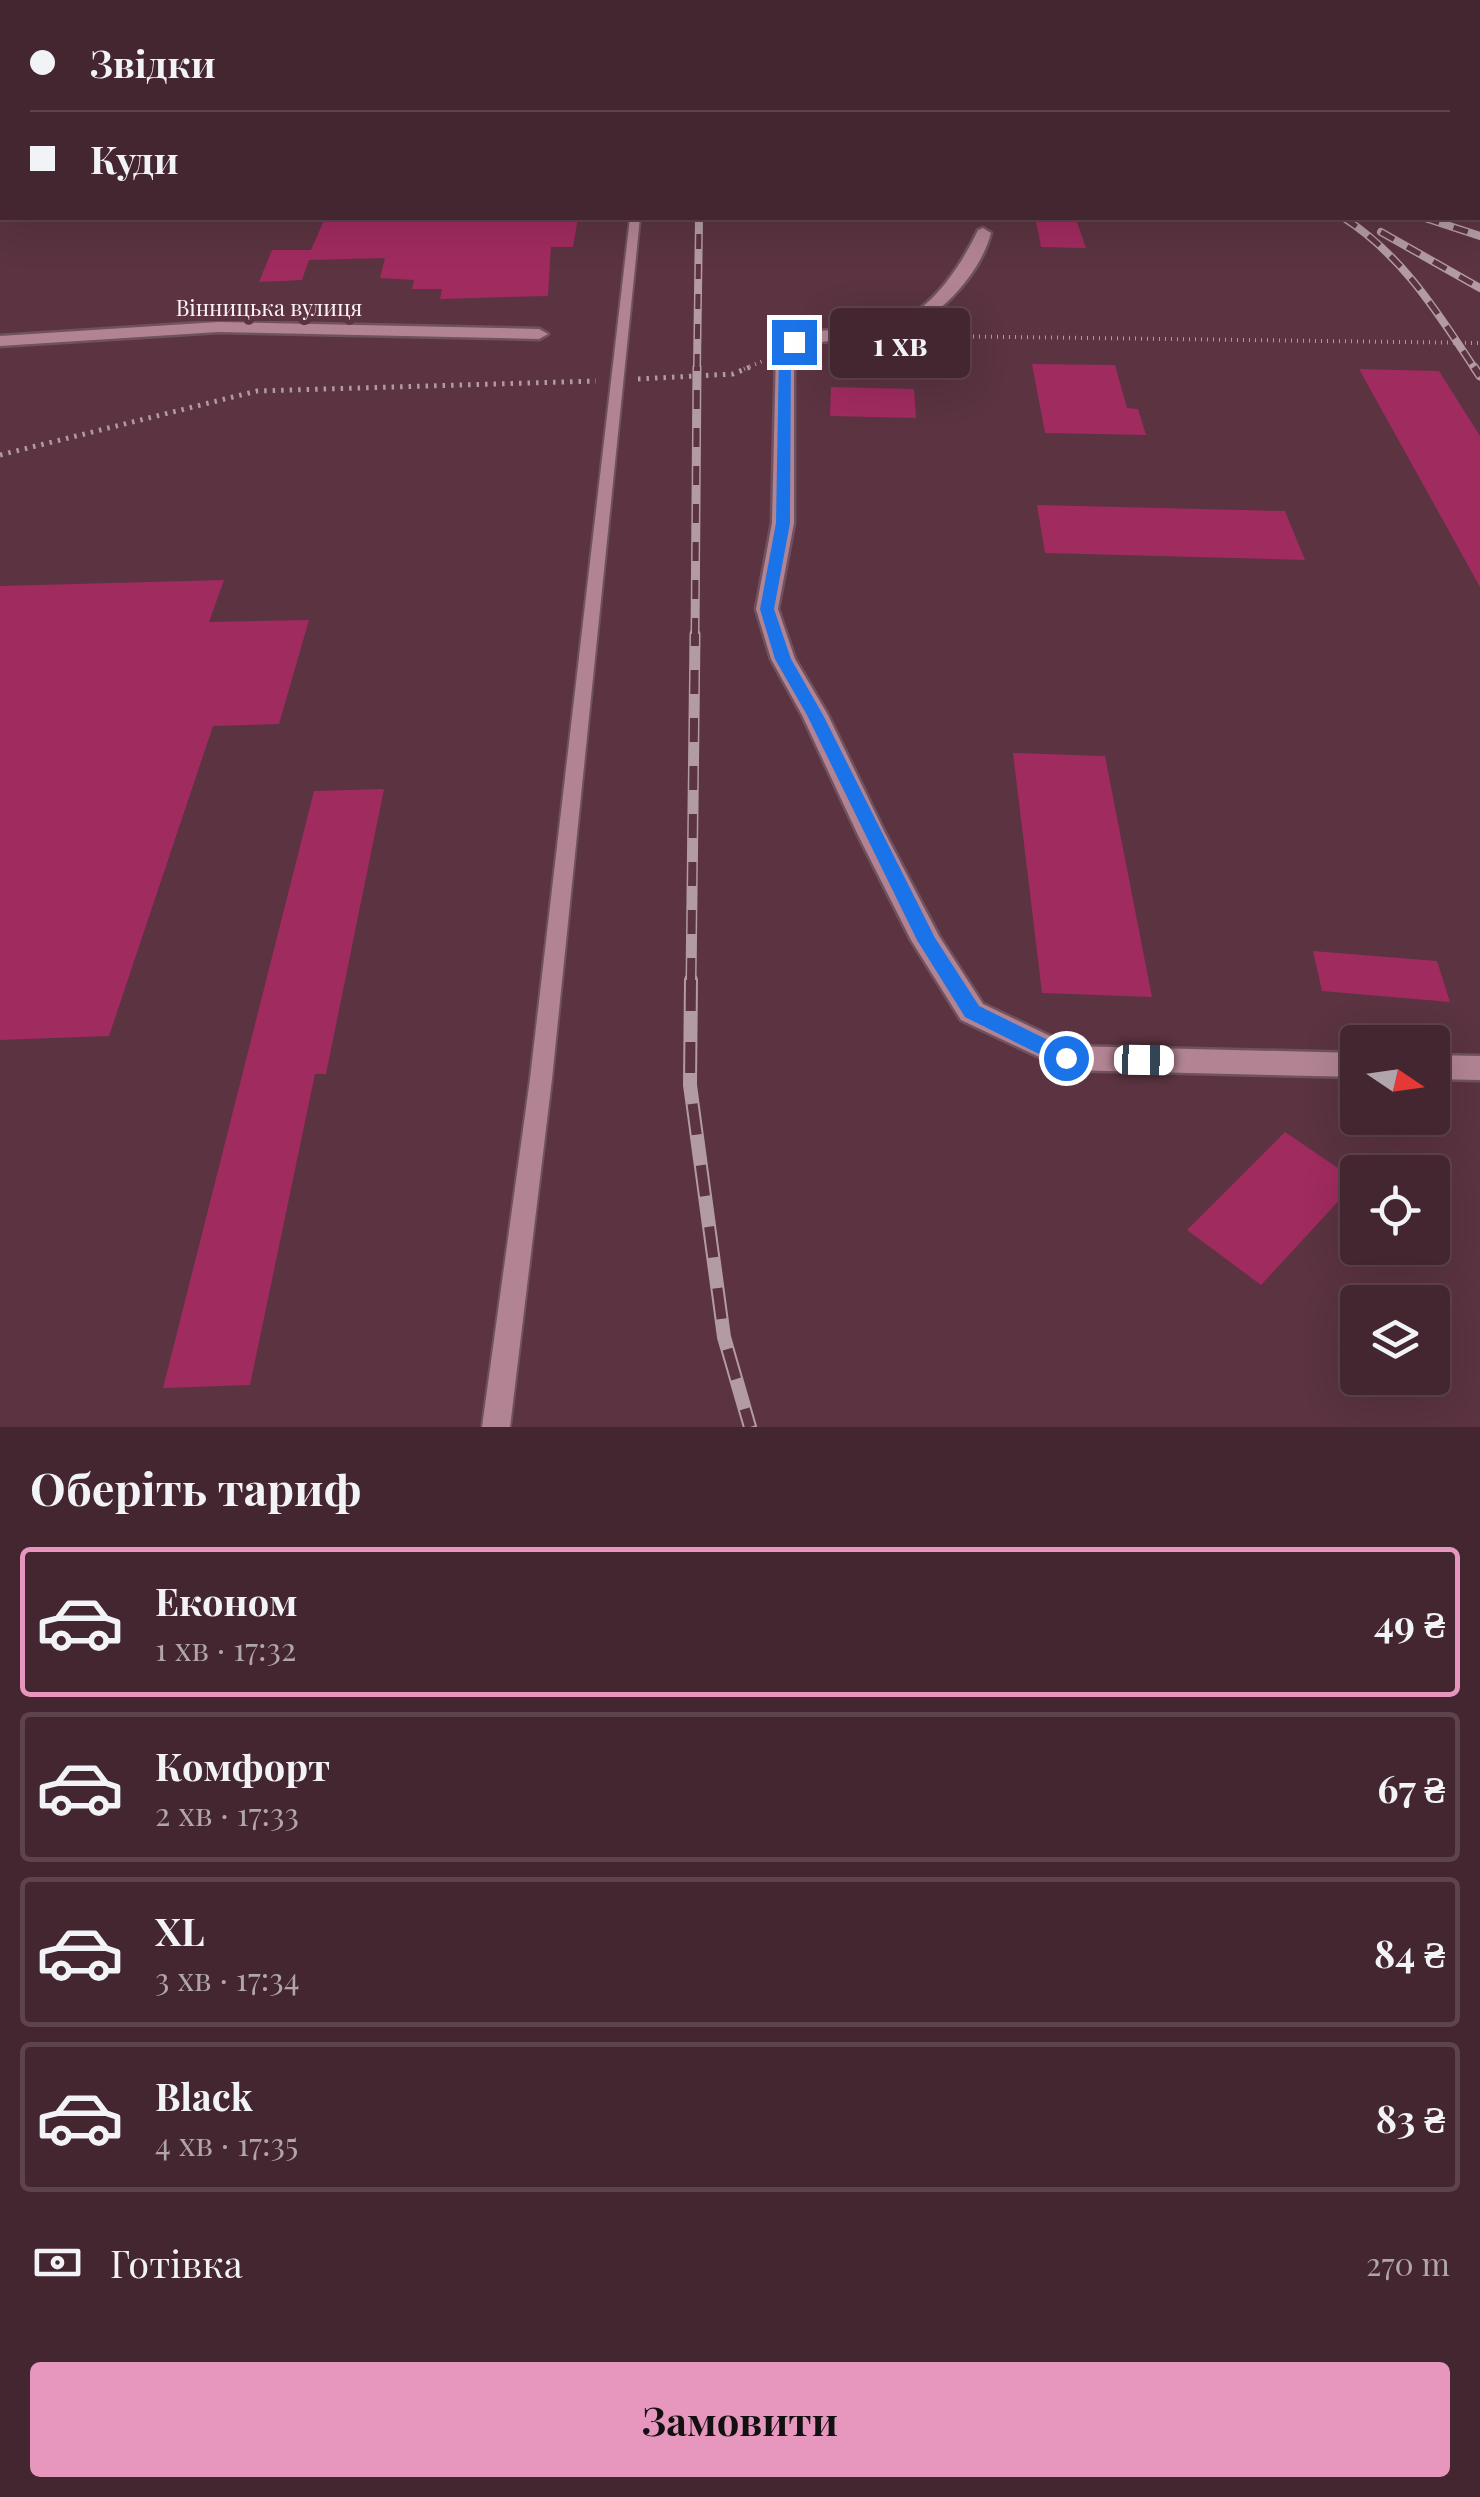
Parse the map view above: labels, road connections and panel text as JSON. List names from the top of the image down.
{
  "streets": {
    "street": ["Вінницька вулиця"]
  },
  "north": "right",
  "page": {
    "banner": ["Звідки", "Куди"],
    "bubble": "1 хв",
    "heading": "Оберіть тариф",
    "list": [
      {
        "name": "Економ",
        "note": "1 хв · 17:32",
        "value": "49 ₴"
      },
      {
        "name": "Комфорт",
        "note": "2 хв · 17:33",
        "value": "67 ₴"
      },
      {
        "name": "XL",
        "note": "3 хв · 17:34",
        "value": "84 ₴"
      },
      {
        "name": "Black",
        "note": "4 хв · 17:35",
        "value": "83 ₴"
      }
    ],
    "pay": ["Готівка", "270 m"],
    "buttons": "Замовити"
  }
}
